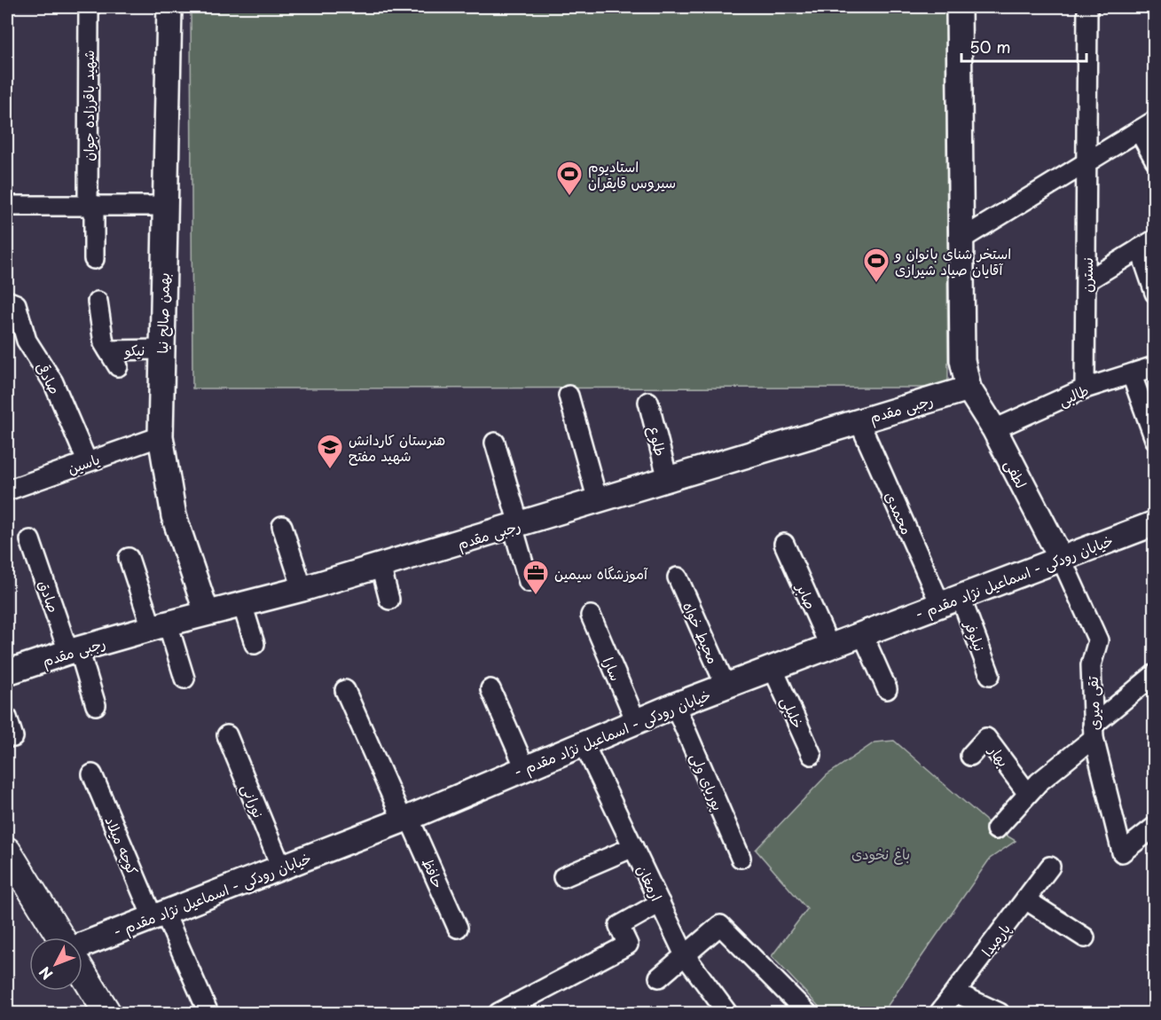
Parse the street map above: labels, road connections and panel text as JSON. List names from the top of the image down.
{
  "streets": {
    "street": [
      "شهید باقرزاده جوان",
      "نسترن",
      "بهمن صالح نیا",
      "نیکو",
      "صادقی",
      "طالبی",
      "رجبی مقدم",
      "طلوع",
      "یاسین",
      "لطفی",
      "محمدی",
      "- خیابان رودکی - اسماعیل نژاد مقدم",
      "صادق",
      "صابر",
      "محیط خواه",
      "نیلوفر",
      "سارا",
      "تقی میری",
      "خلیلی",
      "بهار",
      "پوریای ولی",
      "نورانی",
      "کوچه میلاد",
      "حافظ",
      "ارمغان",
      "پارمیدا"
    ]
  },
  "crossings": [
    ["نسترن", "طالبی"],
    ["بهمن صالح نیا", "نیکو"],
    ["بهمن صالح نیا", "رجبی مقدم"],
    ["بهمن صالح نیا", "یاسین"],
    ["صادقی", "یاسین"],
    ["طالبی", "لطفی"],
    ["رجبی مقدم", "طلوع"],
    ["رجبی مقدم", "لطفی"],
    ["رجبی مقدم", "محمدی"],
    ["رجبی مقدم", "صادق"],
    ["لطفی", "- خیابان رودکی - اسماعیل نژاد مقدم"],
    ["لطفی", "تقی میری"],
    ["محمدی", "- خیابان رودکی - اسماعیل نژاد مقدم"],
    ["محمدی", "نیلوفر"],
    ["- خیابان رودکی - اسماعیل نژاد مقدم", "صابر"],
    ["- خیابان رودکی - اسماعیل نژاد مقدم", "محیط خواه"],
    ["- خیابان رودکی - اسماعیل نژاد مقدم", "نیلوفر"],
    ["- خیابان رودکی - اسماعیل نژاد مقدم", "سارا"],
    ["- خیابان رودکی - اسماعیل نژاد مقدم", "تقی میری"],
    ["- خیابان رودکی - اسماعیل نژاد مقدم", "خلیلی"],
    ["- خیابان رودکی - اسماعیل نژاد مقدم", "پوریای ولی"],
    ["- خیابان رودکی - اسماعیل نژاد مقدم", "نورانی"],
    ["- خیابان رودکی - اسماعیل نژاد مقدم", "کوچه میلاد"],
    ["- خیابان رودکی - اسماعیل نژاد مقدم", "حافظ"],
    ["- خیابان رودکی - اسماعیل نژاد مقدم", "ارمغان"]
  ],
  "parks": ["باغ نخودی"],
  "places": {
    "sports": ["استادیوم سیروس قایقران", "استخر شنای بانوان و آقایان صیاد شیرازی"],
    "school or university": ["هنرستان کاردانش شهید مفتح"],
    "office": ["آموزشگاه سیمین"]
  },
  "scale_bar": "50 m",
  "north": "bottom left"
}
